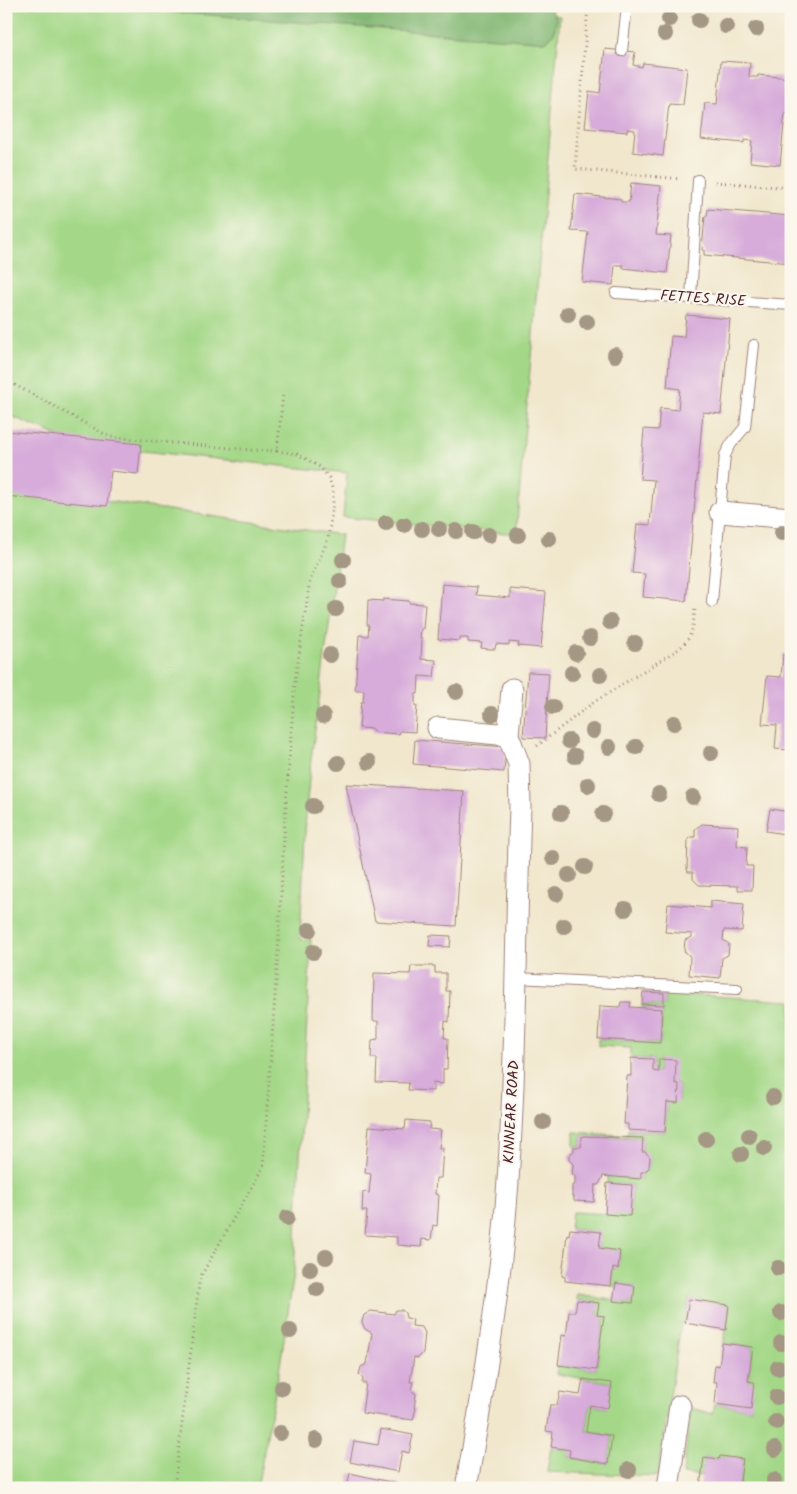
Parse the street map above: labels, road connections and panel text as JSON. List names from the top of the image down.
{
  "streets": {
    "street": ["KINNEAR ROAD"],
    "lane": ["FETTES RISE"]
  }
}
